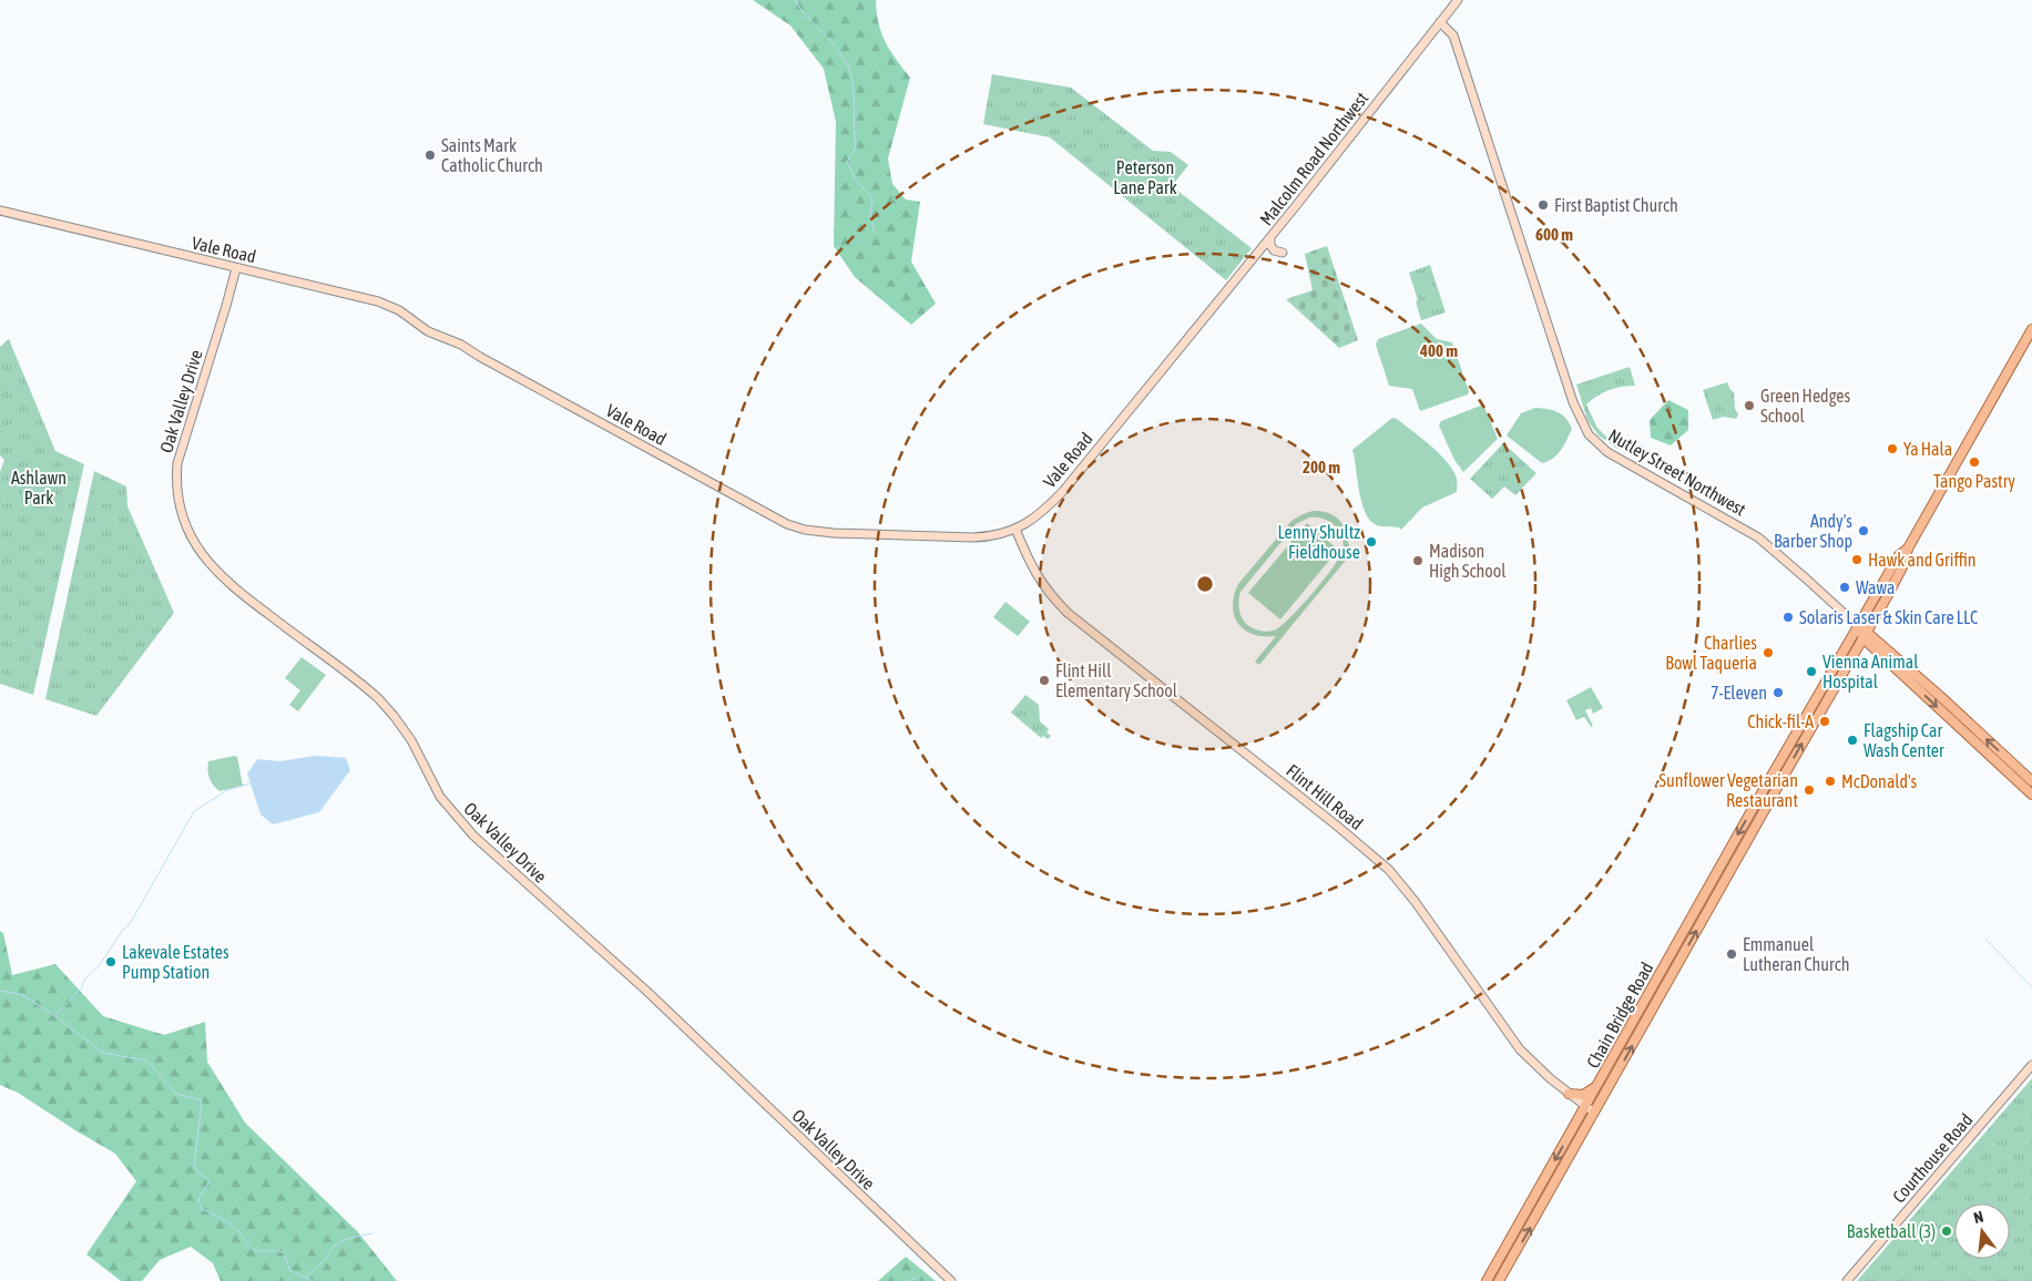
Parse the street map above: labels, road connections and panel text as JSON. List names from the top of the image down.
{
  "streets": {
    "main road": ["Chain Bridge Road"],
    "street": [
      "Malcolm Road Northwest",
      "Vale Road",
      "Oak Valley Drive",
      "Nutley Street Northwest",
      "Flint Hill Road",
      "Courthouse Road"
    ]
  },
  "crossings": [
    ["Malcolm Road Northwest", "Vale Road"],
    ["Malcolm Road Northwest", "Nutley Street Northwest"],
    ["Vale Road", "Oak Valley Drive"],
    ["Vale Road", "Flint Hill Road"],
    ["Nutley Street Northwest", "Chain Bridge Road"],
    ["Flint Hill Road", "Chain Bridge Road"]
  ],
  "parks": ["Peterson Lane Park", "Ashlawn Park"],
  "places": [
    "Saints Mark Catholic Church",
    "First Baptist Church",
    "Green Hedges School",
    "Ya Hala",
    "Tango Pastry",
    "Andy's Barber Shop",
    "Lenny Shultz Fieldhouse",
    "Hawk and Griffin",
    "Madison High School",
    "Wawa",
    "Solaris Laser & Skin Care LLC",
    "Charlies Bowl Taqueria",
    "Vienna Animal Hospital",
    "Flint Hill Elementary School",
    "7-Eleven",
    "Chick-fil-A",
    "Flagship Car Wash Center",
    "McDonald's",
    "Sunflower Vegetarian Restaurant",
    "Emmanuel Lutheran Church",
    "Lakevale Estates Pump Station",
    "Basketball (3)"
  ],
  "north": "top",
  "rings": ["600 m", "400 m", "200 m"]
}
